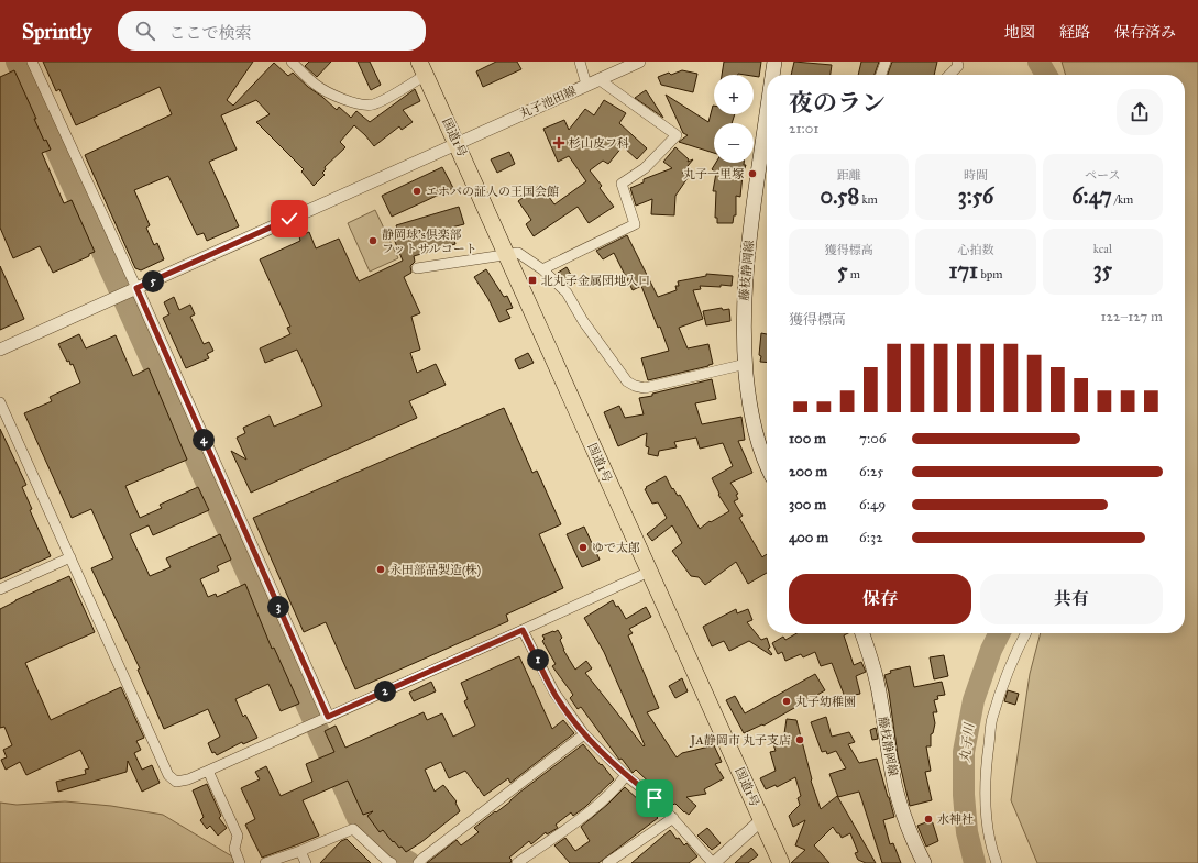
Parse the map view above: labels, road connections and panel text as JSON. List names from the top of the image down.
{
  "streets": {
    "highway": ["国道1号"],
    "main road": ["藤枝静岡線"],
    "street": ["丸子池田線"]
  },
  "crossings": [
    ["丸子池田線", "国道1号"]
  ],
  "water": ["丸子川"],
  "places": {
    "health": ["杉山皮フ科"],
    "other": [
      "丸子一里塚",
      "エホバの証人の王国会館",
      "静岡球's倶楽部 フットサルコート",
      "ゆで太郎",
      "永田部品製造(株)",
      "丸子幼稚園",
      "JA静岡市 丸子支店",
      "水神社"
    ],
    "transit": ["北丸子金属団地入口"]
  },
  "page": {
    "header": "Sprintly",
    "search": "ここで検索",
    "nav": ["地図", "経路", "保存済み"],
    "map_buttons": ["+", "−"],
    "heading": ["夜のラン", "21:01"],
    "stats": [
      ["距離", "0.58 km"],
      ["時間", "3:56"],
      ["ペース", "6:47 /km"],
      ["獲得標高", "5 m"],
      ["心拍数", "171 bpm"],
      ["kcal", "35"]
    ],
    "pins": [
      "5",
      "4",
      "3",
      "1",
      "2"
    ],
    "chart": ["獲得標高", "122–127 m"],
    "list": [
      {
        "name": "100 m",
        "note": "7:06"
      },
      {
        "name": "200 m",
        "note": "6:25"
      },
      {
        "name": "300 m",
        "note": "6:49"
      },
      {
        "name": "400 m",
        "note": "6:32"
      }
    ],
    "buttons": ["保存", "共有"]
  }
}
